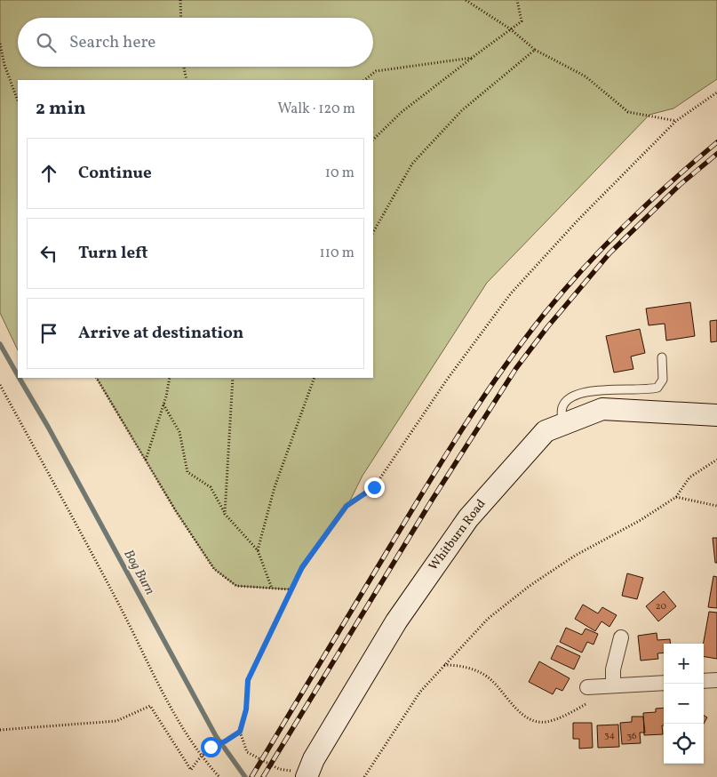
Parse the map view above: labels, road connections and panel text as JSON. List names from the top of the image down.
{
  "streets": {
    "main road": ["Whitburn Road"]
  },
  "water": ["Bog Burn"],
  "house_numbers": ["20", "34", "36"],
  "page": {
    "search": "Search here",
    "heading": ["2 min", "Walk · 120 m"],
    "list": [
      ["Continue", "10 m"],
      ["Turn left", "110 m"],
      "Arrive at destination"
    ],
    "map_buttons": ["+", "−"]
  }
}
